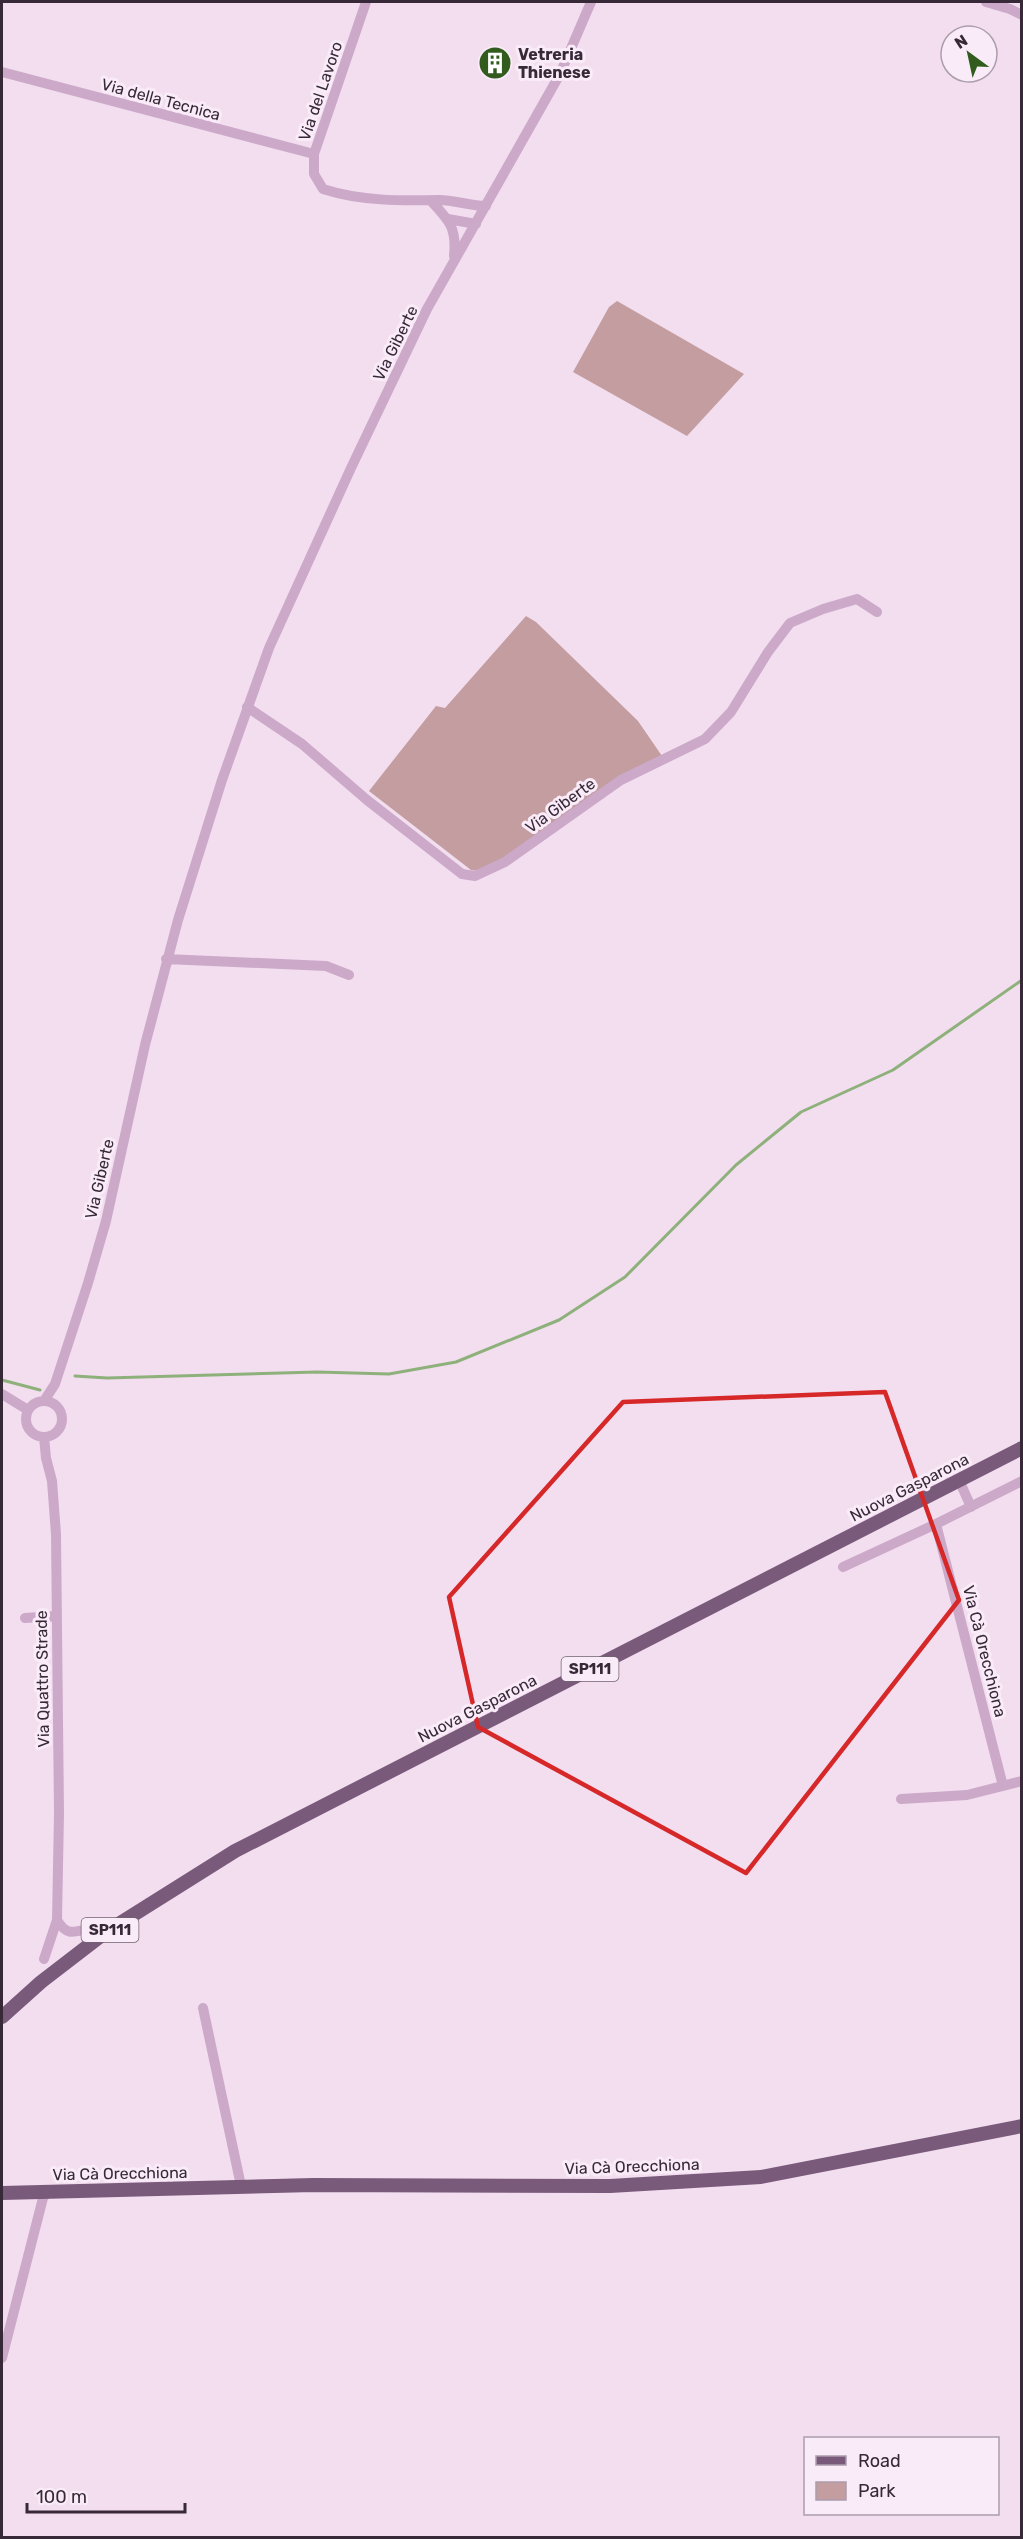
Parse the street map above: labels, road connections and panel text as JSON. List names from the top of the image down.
{
  "streets": {
    "main road": ["Nuova Gasparona", "Via Cà Orecchiona", "SP111"],
    "street": [
      "Via del Lavoro",
      "Via della Tecnica",
      "Via Giberte",
      "Via Quattro Strade"
    ]
  },
  "crossings": [
    ["Via del Lavoro", "Via della Tecnica"],
    ["Via del Lavoro", "Via Giberte"],
    ["Via Giberte", "Via Quattro Strade"]
  ],
  "places": {
    "building": ["Vetreria Thienese"]
  },
  "legend": ["Road", "Park"],
  "scale_bar": "100 m",
  "north": "top left"
}
